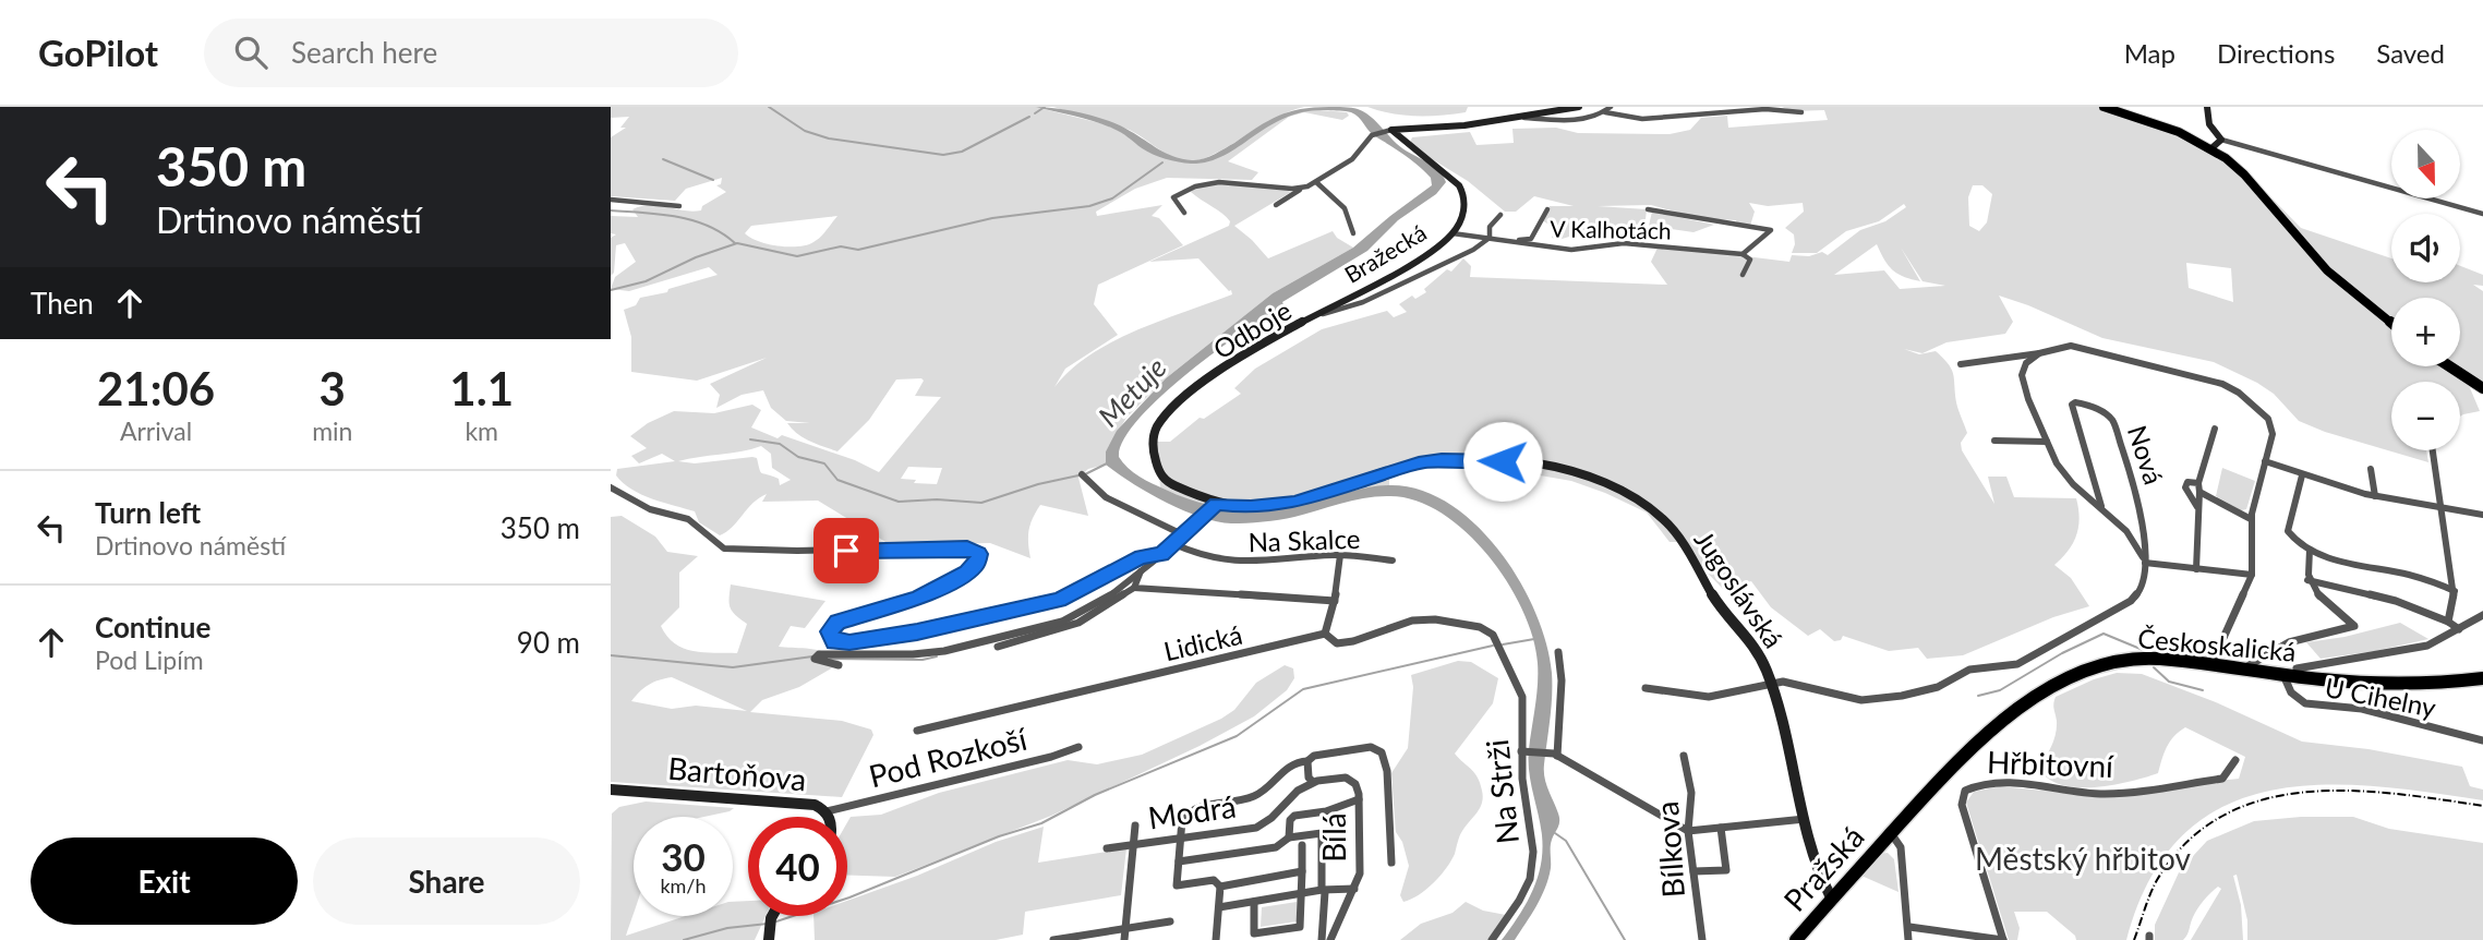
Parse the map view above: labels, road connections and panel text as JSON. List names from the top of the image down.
{
  "streets": {
    "main road": ["Českoskalická", "Pražská"],
    "street": [
      "V Kalhotách",
      "Bražecká",
      "Odboje",
      "Nová",
      "Na Skalce",
      "Jugoslávská",
      "Lidická",
      "U Cihelny",
      "Pod Rozkoší",
      "Hřbitovní",
      "Bartoňova",
      "Na Strži",
      "Modrá",
      "Bílá",
      "Bílkova"
    ]
  },
  "crossings": [
    ["V Kalhotách", "Bražecká"],
    ["V Kalhotách", "Odboje"],
    ["Bražecká", "Odboje"],
    ["Odboje", "Jugoslávská"],
    ["Jugoslávská", "Pražská"],
    ["Lidická", "Na Strži"],
    ["Českoskalická", "U Cihelny"],
    ["Českoskalická", "Pražská"],
    ["Pod Rozkoší", "Bartoňova"],
    ["Modrá", "Bílá"]
  ],
  "water": ["Metuje"],
  "parks": ["Městský hřbitov"],
  "north": "bottom",
  "page": {
    "header": "GoPilot",
    "search": "Search here",
    "nav": ["Map", "Directions", "Saved"],
    "turn": ["350 m", "Drtinovo náměstí"],
    "map_buttons": ["+", "−"],
    "then": "Then",
    "eta": [
      "21:06",
      "Arrival",
      "3",
      "min",
      "1.1",
      "km"
    ],
    "list": [
      {
        "name": "Turn left",
        "note": "Drtinovo náměstí",
        "value": "350 m"
      },
      {
        "name": "Continue",
        "note": "Pod Lipím",
        "value": "90 m"
      }
    ],
    "speed": "30 km/h",
    "limit": "40",
    "buttons": ["Exit", "Share"]
  }
}
